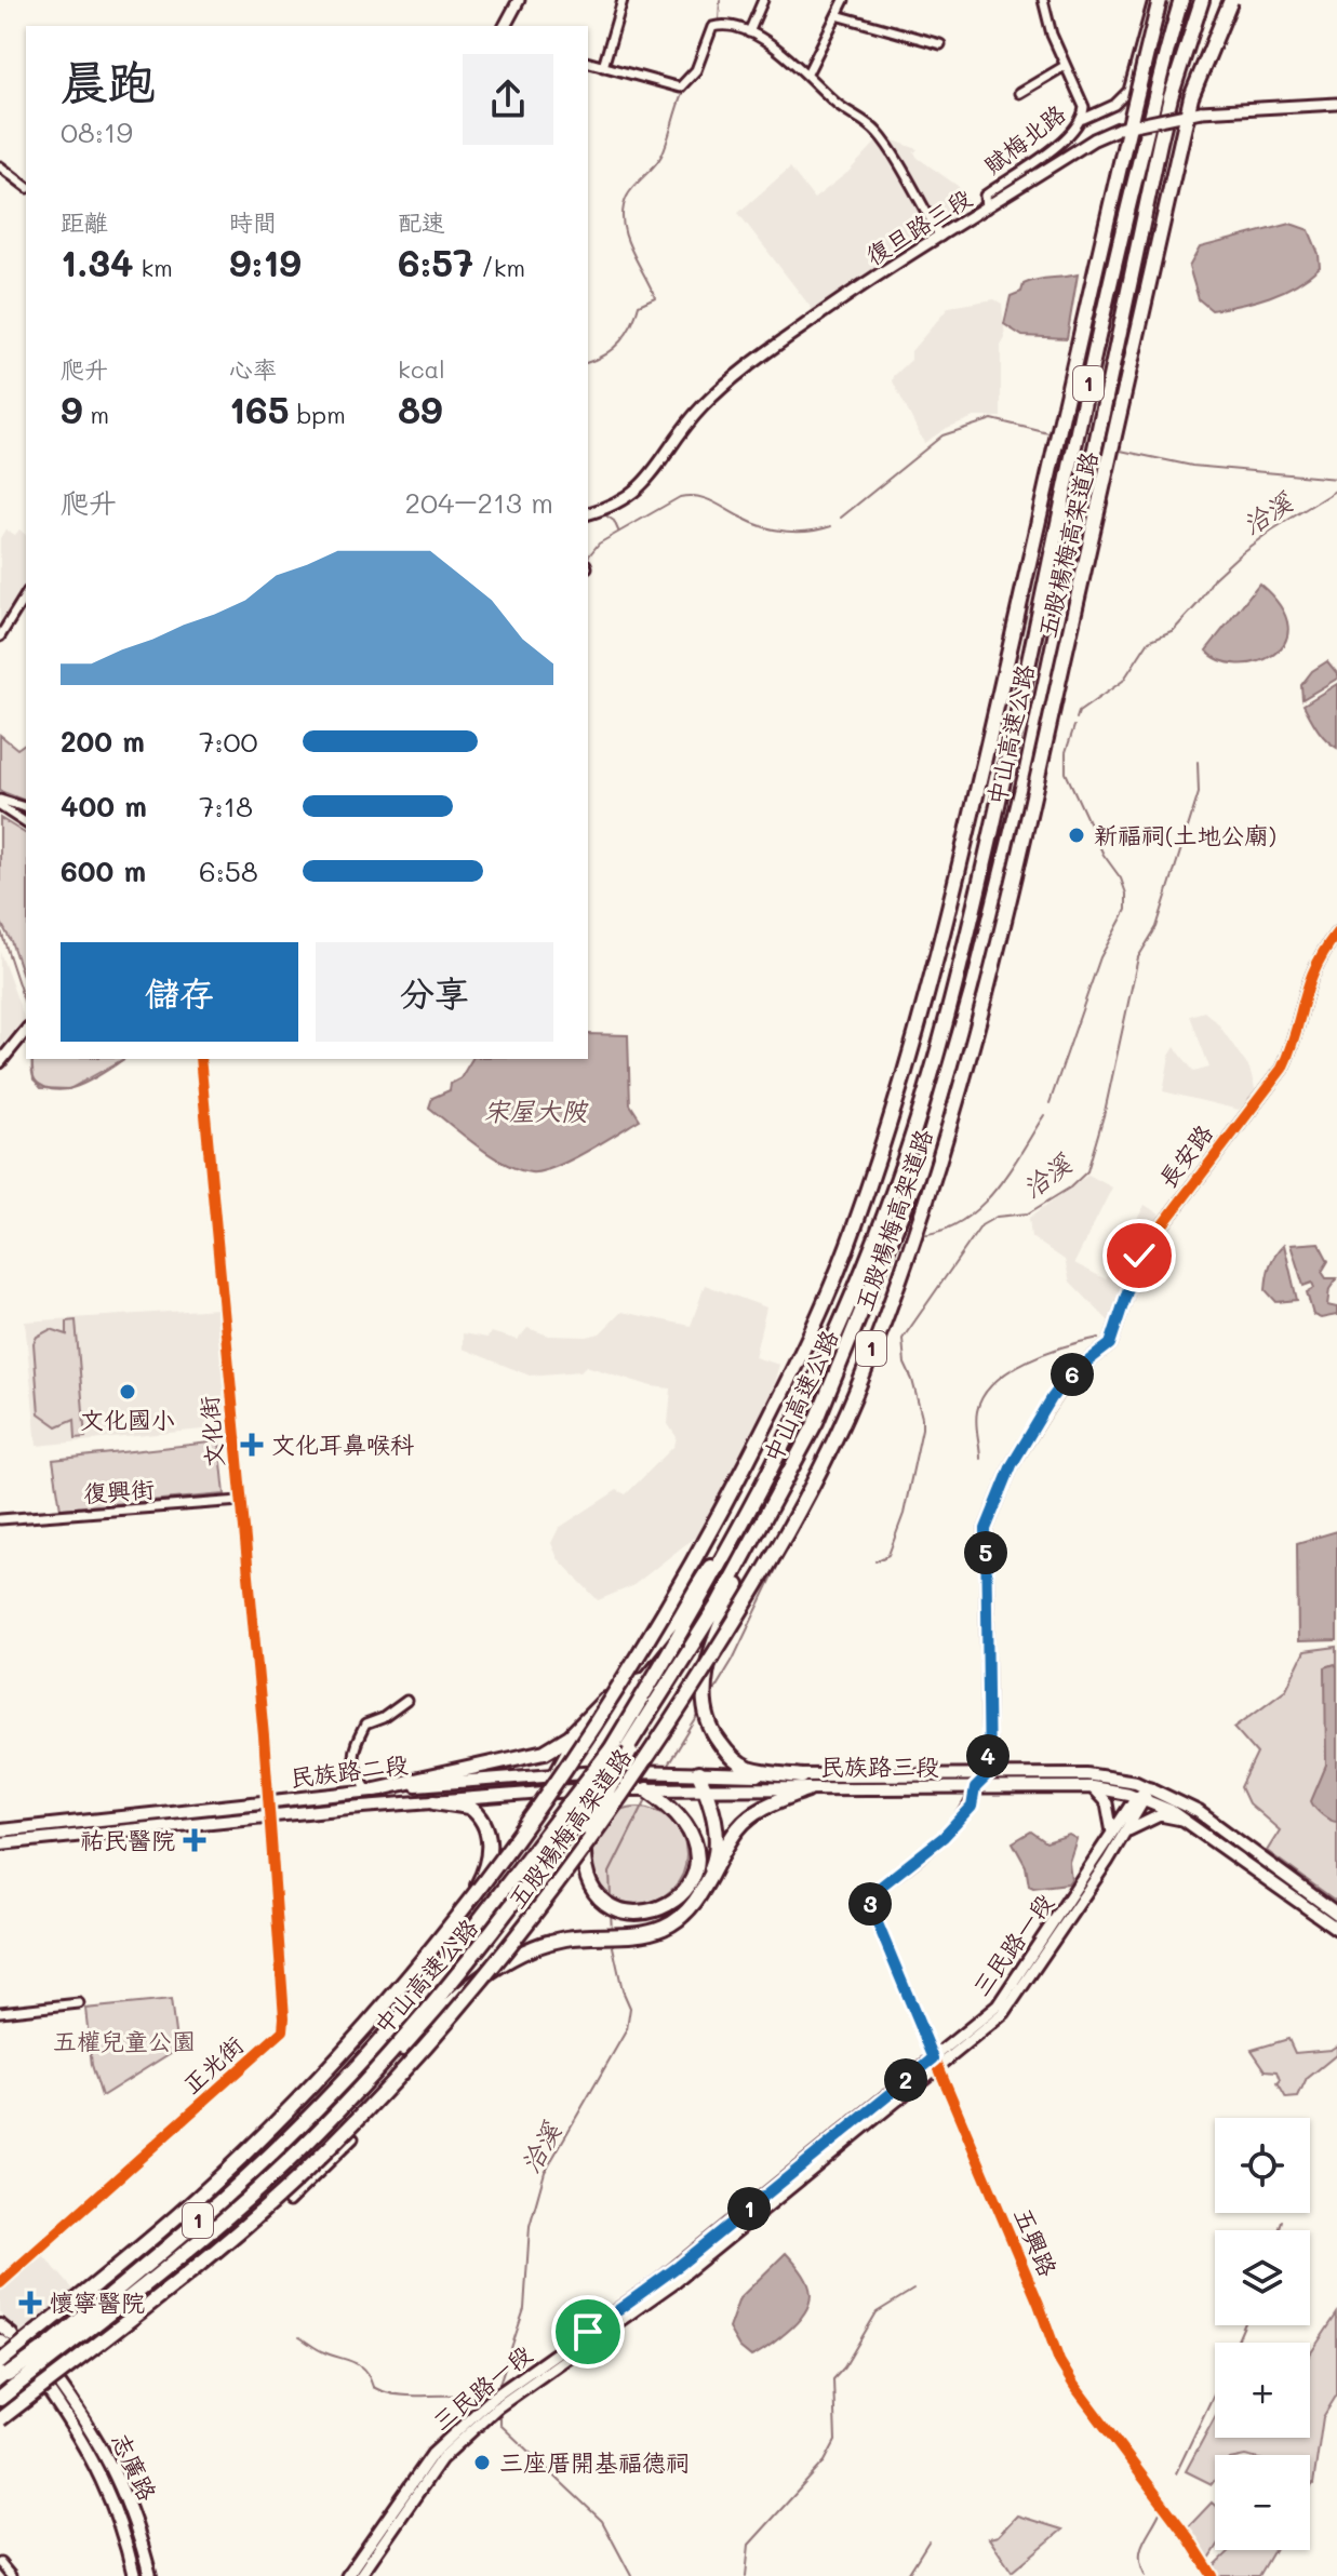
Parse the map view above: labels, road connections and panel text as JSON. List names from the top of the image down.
{
  "streets": {
    "highway": ["1", "五股楊梅高架道路", "中山高速公路"],
    "main road": ["民族路三段", "民族路二段", "志廣路"],
    "street": [
      "賦梅北路",
      "復旦路三段",
      "長安路",
      "文化街",
      "復興街",
      "三民路一段",
      "正光街",
      "五興路"
    ]
  },
  "crossings": [
    ["賦梅北路", "復旦路三段"],
    ["長安路", "民族路三段"],
    ["文化街", "復興街"],
    ["文化街", "民族路二段"],
    ["文化街", "正光街"],
    ["民族路三段", "民族路二段"],
    ["民族路三段", "三民路一段"],
    ["民族路三段", "五興路"],
    ["民族路二段", "正光街"],
    ["三民路一段", "五興路"]
  ],
  "water": ["洽溪", "宋屋大陂"],
  "parks": ["五權兒童公園"],
  "places": {
    "other": ["新福祠(土地公廟)", "文化國小", "三座厝開基福德祠"],
    "health": ["文化耳鼻喉科", "祐民醫院", "懷寧醫院"]
  },
  "page": {
    "heading": ["晨跑", "08:19"],
    "stats": [
      ["距離", "1.34 km"],
      ["時間", "9:19"],
      ["配速", "6:57 /km"],
      ["爬升", "9 m"],
      ["心率", "165 bpm"],
      ["kcal", "89"]
    ],
    "chart": ["爬升", "204–213 m"],
    "list": [
      {
        "name": "200 m",
        "note": "7:00"
      },
      {
        "name": "400 m",
        "note": "7:18"
      },
      {
        "name": "600 m",
        "note": "6:58"
      }
    ],
    "buttons": ["儲存", "分享"],
    "pins": [
      "6",
      "5",
      "4",
      "3",
      "2",
      "1"
    ],
    "map_buttons": ["+", "−"]
  }
}
